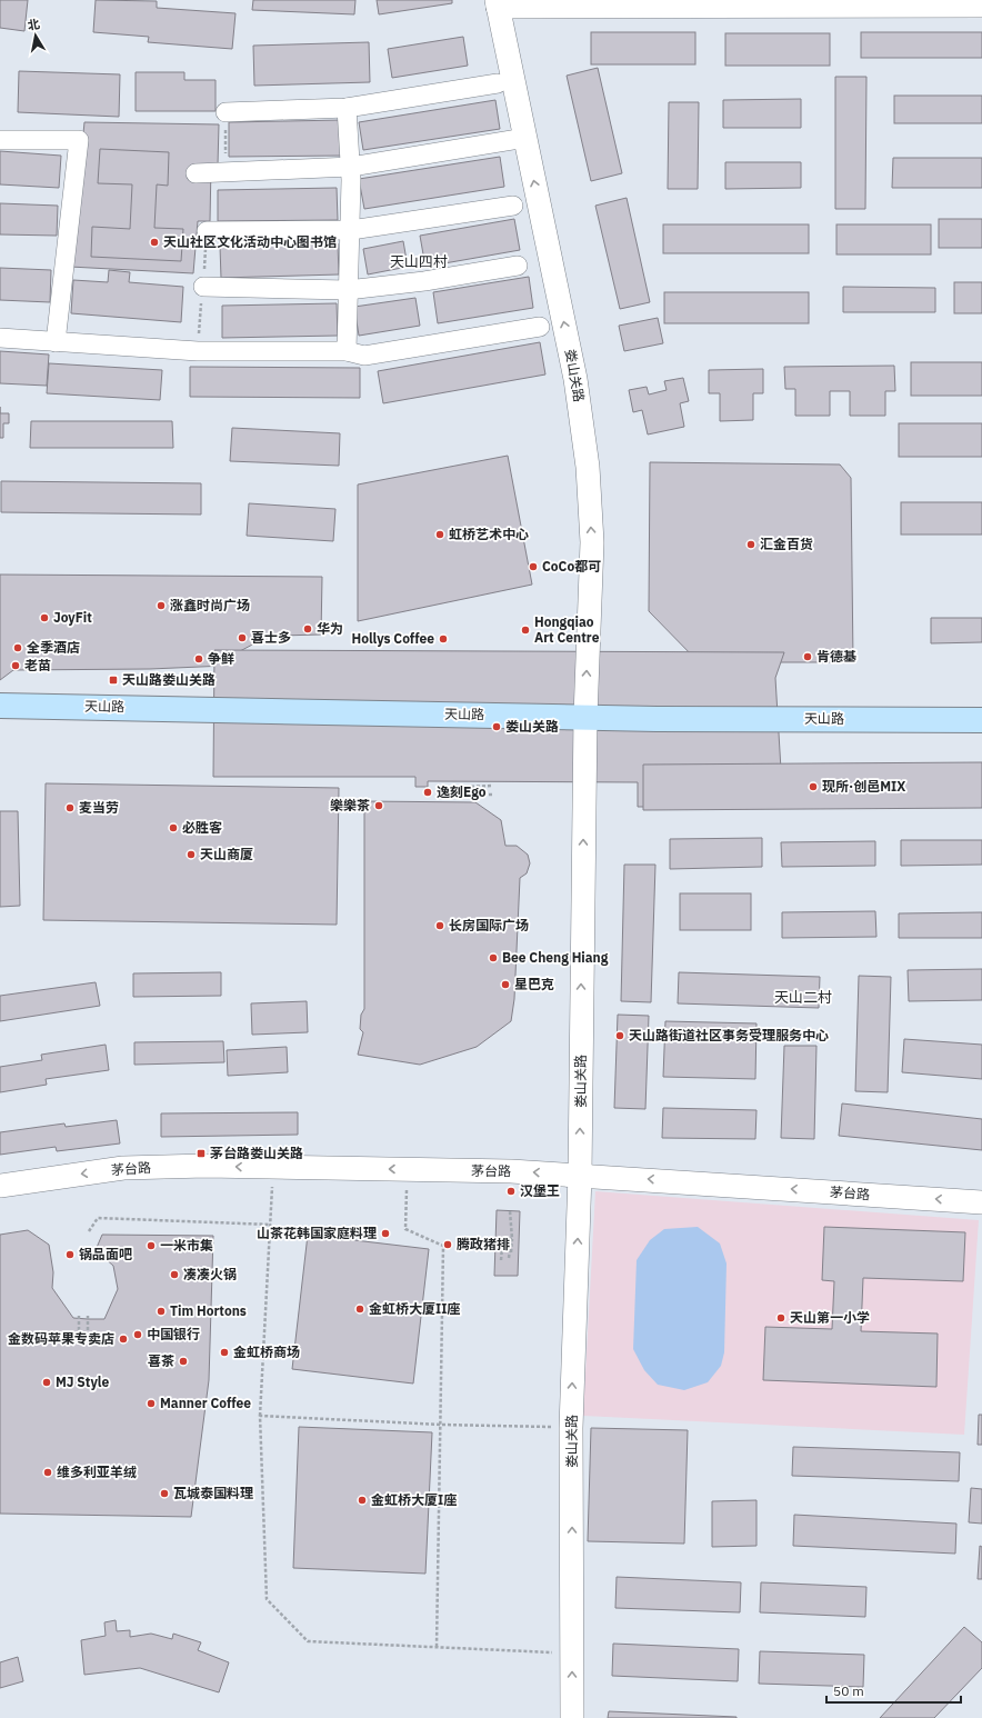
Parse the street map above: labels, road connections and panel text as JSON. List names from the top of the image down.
{
  "streets": {
    "main road": ["天山路"],
    "street": ["娄山关路", "茅台路"]
  },
  "crossings": [
    ["娄山关路", "天山路"],
    ["娄山关路", "茅台路"]
  ],
  "one_way": ["娄山关路", "茅台路"],
  "districts": ["天山四村", "天山二村"],
  "places": {
    "other": [
      "天山社区文化活动中心图书馆",
      "虹桥艺术中心",
      "汇金百货",
      "CoCo都可",
      "涨鑫时尚广场",
      "JoyFit",
      "华为",
      "Hongqiao Art Centre",
      "喜士多",
      "Hollys Coffee",
      "全季酒店",
      "肯德基",
      "争鲜",
      "老苗",
      "娄山关路",
      "现所·创邑MIX",
      "逸刻Ego",
      "樂樂茶",
      "麦当劳",
      "必胜客",
      "天山商厦",
      "长房国际广场",
      "Bee Cheng Hiang",
      "星巴克",
      "天山路街道社区事务受理服务中心",
      "汉堡王",
      "山茶花韩国家庭料理",
      "腾政猪排",
      "一米市集",
      "锅品面吧",
      "凑凑火锅",
      "金虹桥大厦II座",
      "Tim Hortons",
      "天山第一小学",
      "中国银行",
      "金数码苹果专卖店",
      "金虹桥商场",
      "喜茶",
      "MJ Style",
      "Manner Coffee",
      "维多利亚羊绒",
      "瓦城泰国料理",
      "金虹桥大厦I座"
    ],
    "transit": ["天山路娄山关路", "茅台路娄山关路"]
  },
  "scale_bar": "50 m",
  "north": "top"
}
